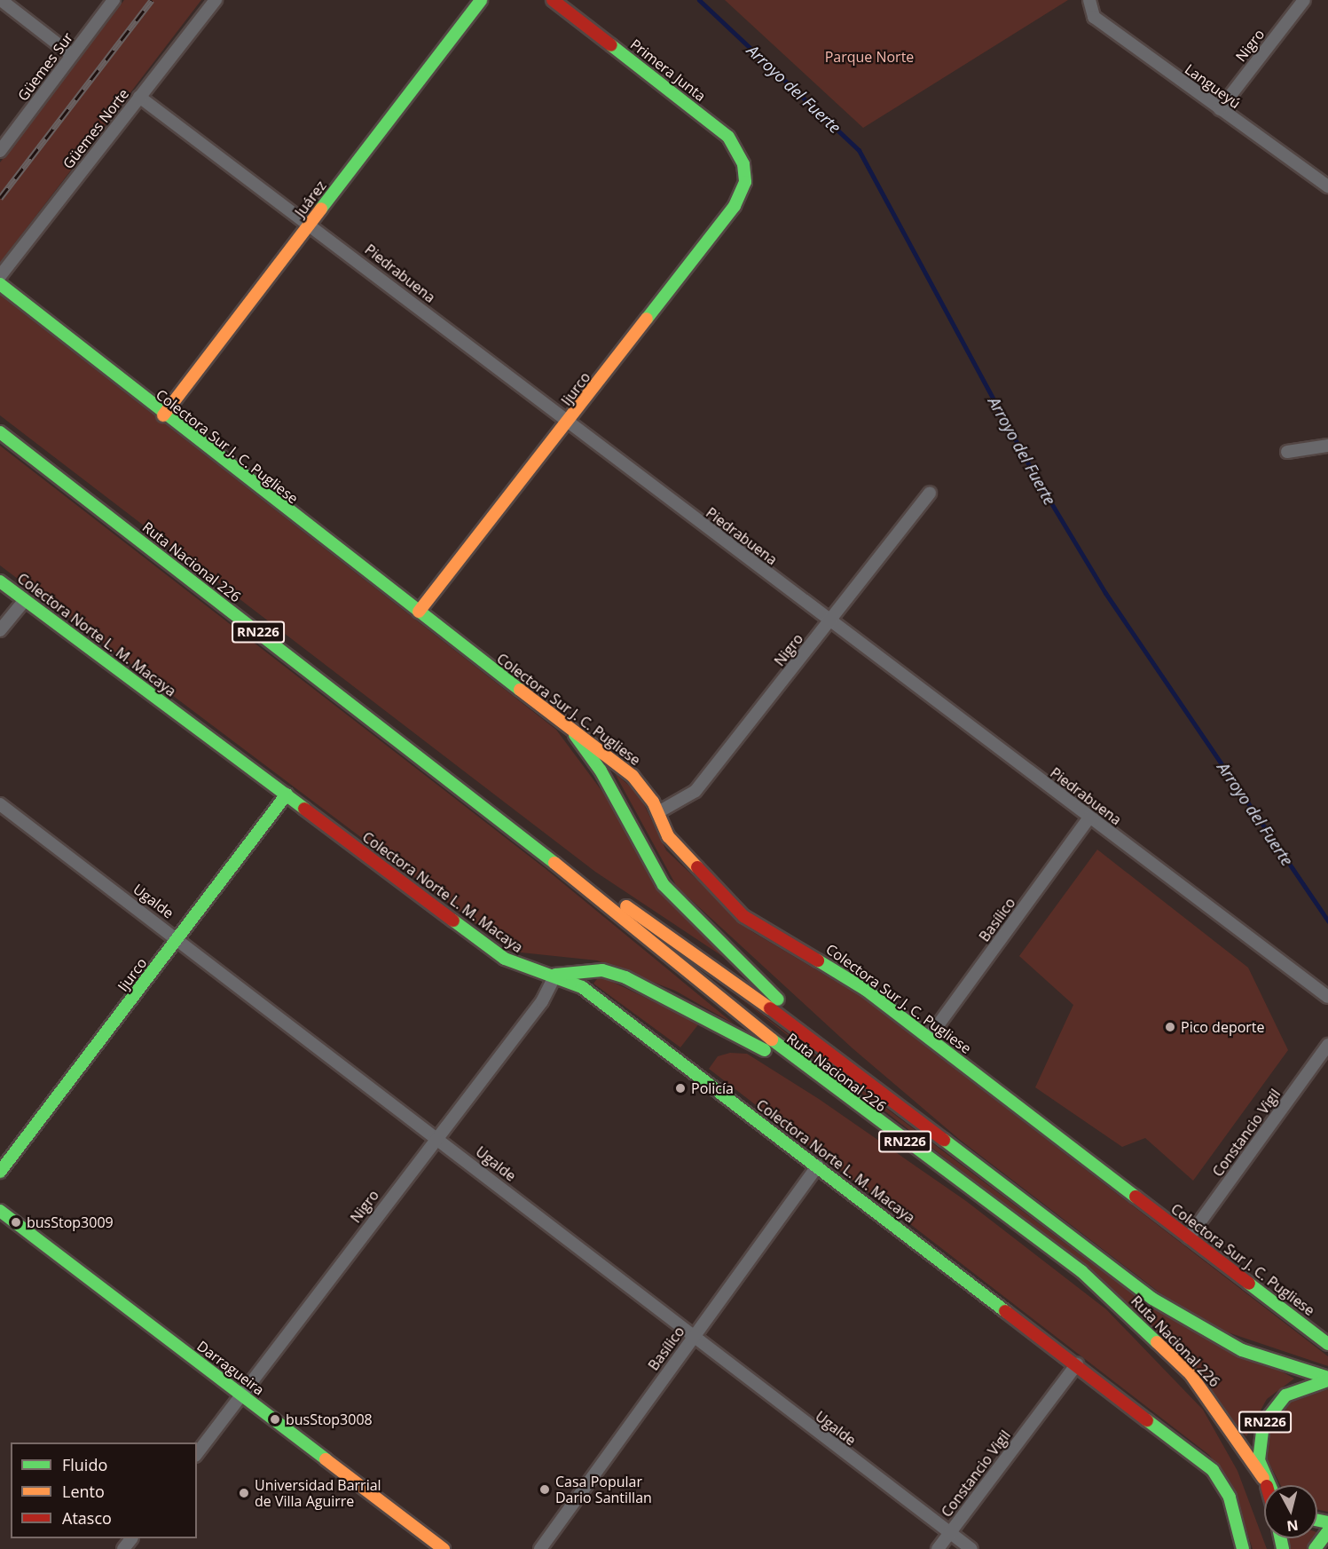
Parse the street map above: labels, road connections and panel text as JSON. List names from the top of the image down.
{
  "streets": {
    "main road": [
      "Primera Junta",
      "Juárez",
      "Ijurco",
      "Colectora Sur J. C. Pugliese",
      "Ruta Nacional 226",
      "RN226",
      "Colectora Norte L. M. Macaya",
      "Darragueira"
    ],
    "street": [
      "Nigro",
      "Güemes Sur",
      "Langueyú",
      "Güemes Norte",
      "Piedrabuena",
      "Ugalde",
      "Basílico",
      "Constancio Vigil"
    ]
  },
  "crossings": [
    ["Nigro", "Langueyú"],
    ["Nigro", "Piedrabuena"],
    ["Nigro", "Colectora Sur J. C. Pugliese"],
    ["Nigro", "Colectora Norte L. M. Macaya"],
    ["Nigro", "Ugalde"],
    ["Nigro", "Darragueira"],
    ["Primera Junta", "Ijurco"],
    ["Güemes Norte", "Piedrabuena"],
    ["Juárez", "Piedrabuena"],
    ["Juárez", "Colectora Sur J. C. Pugliese"],
    ["Piedrabuena", "Ijurco"],
    ["Piedrabuena", "Basílico"],
    ["Ijurco", "Colectora Sur J. C. Pugliese"],
    ["Ijurco", "Colectora Norte L. M. Macaya"],
    ["Ijurco", "Ugalde"],
    ["Colectora Sur J. C. Pugliese", "Basílico"],
    ["Colectora Sur J. C. Pugliese", "Constancio Vigil"],
    ["Colectora Norte L. M. Macaya", "Basílico"],
    ["Colectora Norte L. M. Macaya", "Constancio Vigil"],
    ["Ugalde", "Basílico"],
    ["Ugalde", "Constancio Vigil"]
  ],
  "water": ["Arroyo del Fuerte"],
  "parks": ["Parque Norte"],
  "places": [
    "Pico deporte",
    "Policía",
    "busStop3009",
    "busStop3008",
    "Casa Popular Dario Santillan",
    "Universidad Barrial de Villa Aguirre"
  ],
  "legend": ["Fluido", "Lento", "Atasco"],
  "north": "bottom"
}
